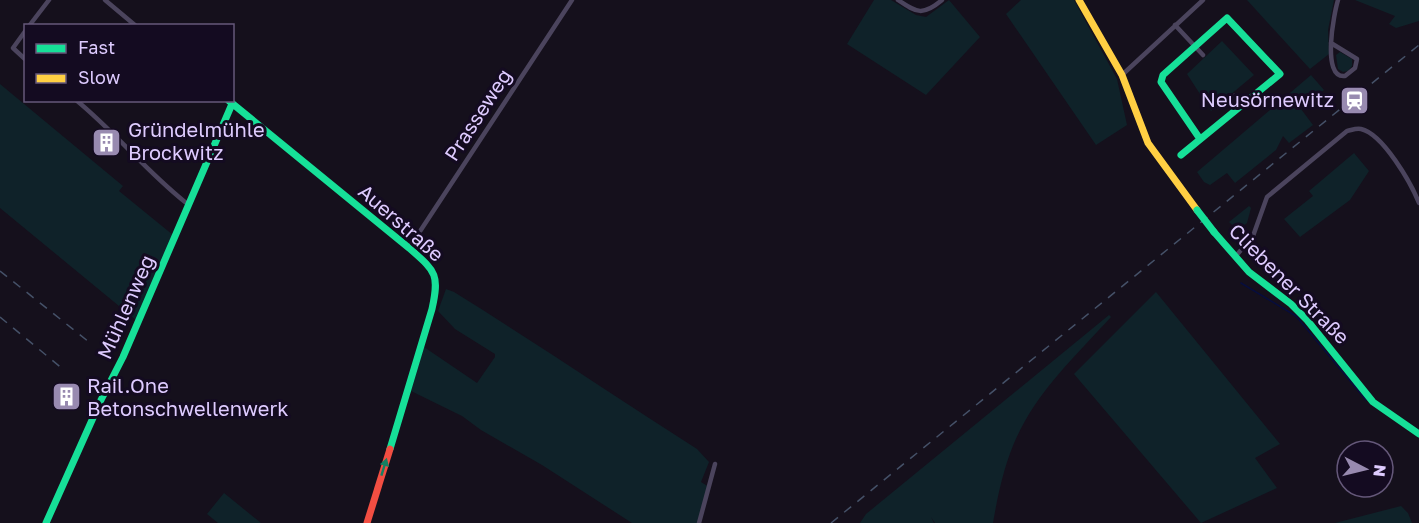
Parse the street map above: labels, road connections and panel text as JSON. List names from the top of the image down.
{
  "streets": {
    "street": [
      "Prasseweg",
      "Auerstraße",
      "Cliebener Straße",
      "Mühlenweg"
    ]
  },
  "crossings": [
    ["Prasseweg", "Auerstraße"],
    ["Auerstraße", "Mühlenweg"]
  ],
  "one_way": ["Auerstraße"],
  "places": {
    "station": ["Neusörnewitz"],
    "building": ["Gründelmühle Brockwitz", "Rail.One Betonschwellenwerk"]
  },
  "legend": ["Fast", "Slow"],
  "north": "right"
}
